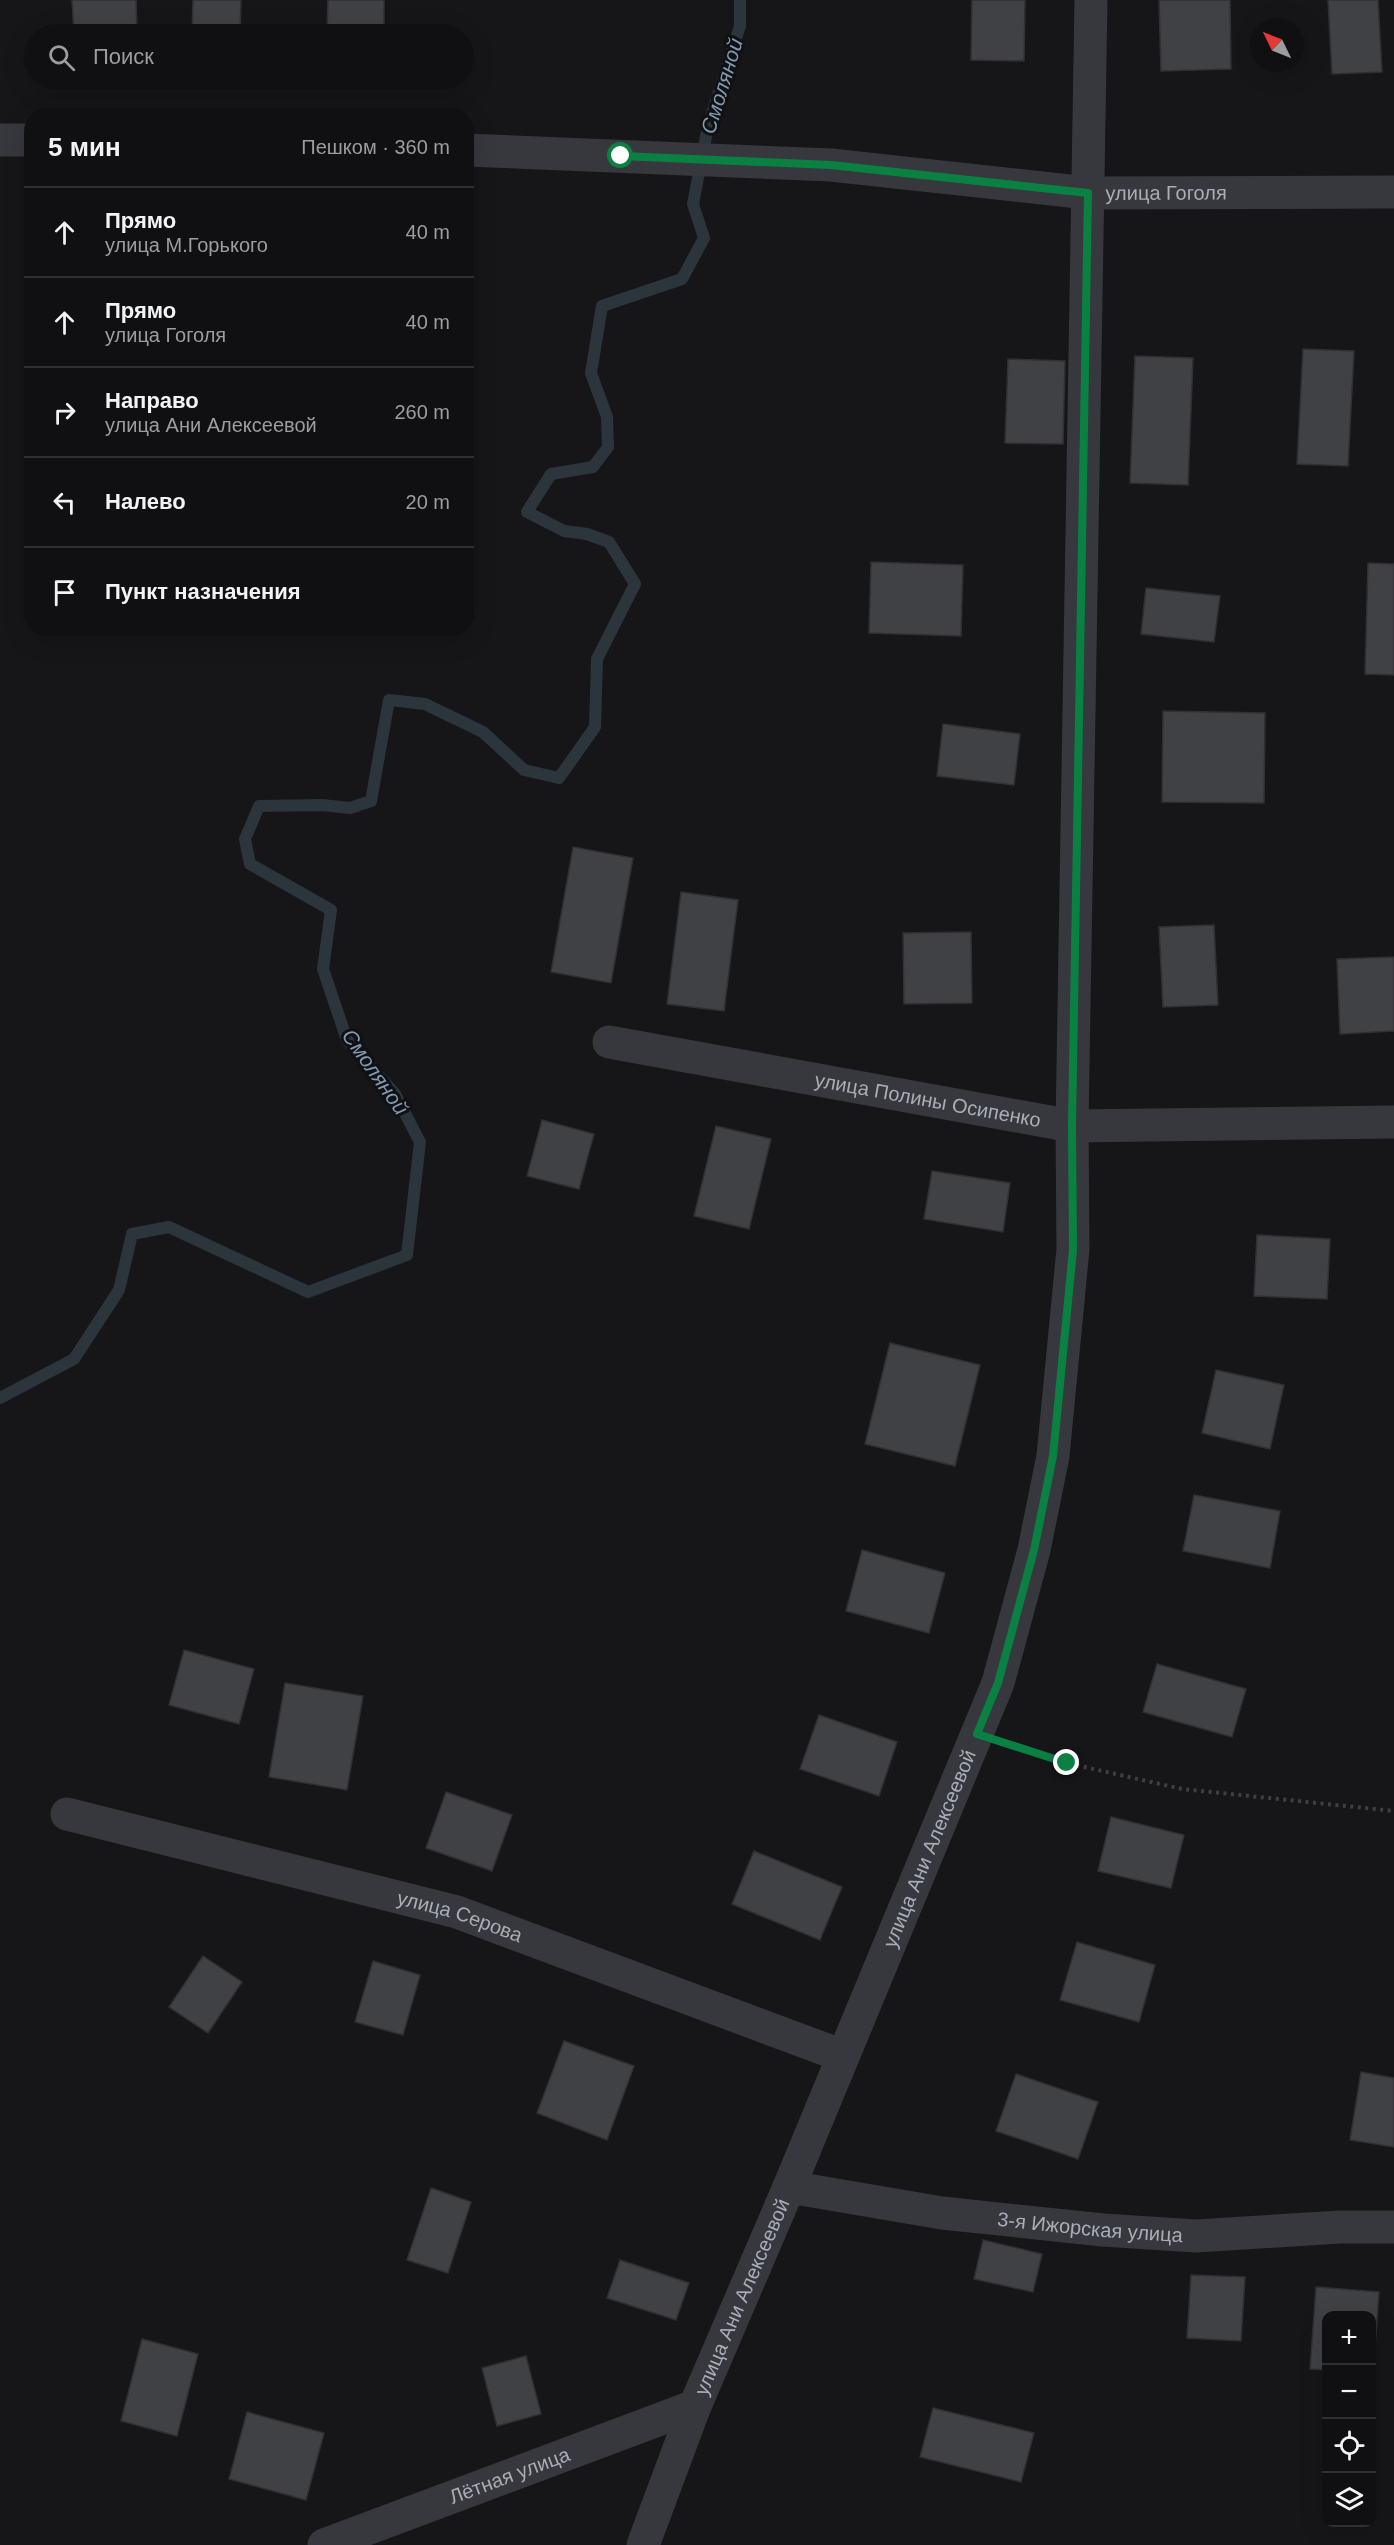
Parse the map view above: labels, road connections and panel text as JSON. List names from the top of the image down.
{
  "streets": {
    "street": [
      "улица Гоголя",
      "улица Полины Осипенко",
      "улица Ани Алексеевой",
      "улица Серова",
      "3-я Ижорская улица",
      "Лётная улица"
    ]
  },
  "crossings": [
    ["улица Гоголя", "улица Ани Алексеевой"],
    ["улица Полины Осипенко", "улица Ани Алексеевой"],
    ["улица Ани Алексеевой", "улица Серова"],
    ["улица Ани Алексеевой", "3-я Ижорская улица"],
    ["улица Ани Алексеевой", "Лётная улица"]
  ],
  "water": ["Смоляной"],
  "north": "top left",
  "page": {
    "search": "Поиск",
    "heading": ["5 мин", "Пешком · 360 m"],
    "list": [
      ["Прямо", "улица М.Горького", "40 m"],
      ["Прямо", "улица Гоголя", "40 m"],
      ["Направо", "улица Ани Алексеевой", "260 m"],
      ["Налево", "20 m"],
      "Пункт назначения"
    ],
    "map_buttons": ["+", "−"]
  }
}
